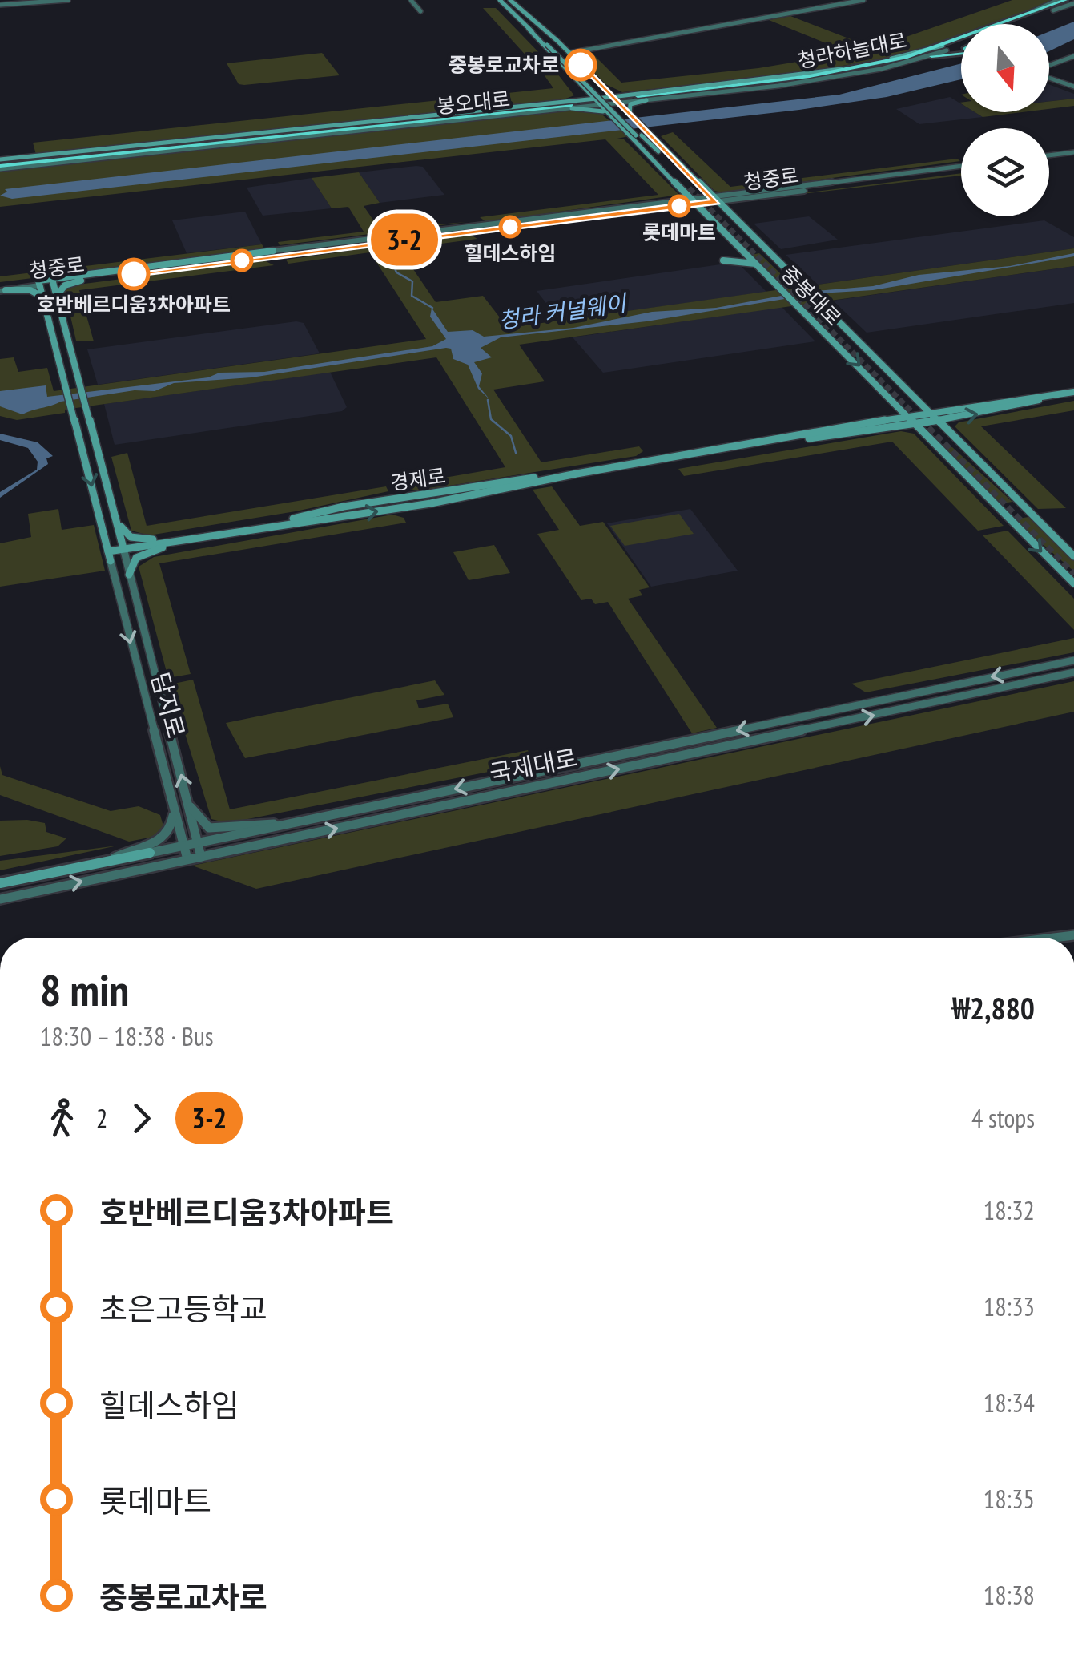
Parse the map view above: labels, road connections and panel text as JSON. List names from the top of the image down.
{
  "streets": {
    "highway": ["청라하늘대로", "봉오대로"],
    "main road": [
      "청중로",
      "중봉대로",
      "경제로",
      "국제대로"
    ],
    "street": ["담지로"]
  },
  "crossings": [
    ["청라하늘대로", "봉오대로"],
    ["봉오대로", "중봉대로"],
    ["청중로", "중봉대로"],
    ["중봉대로", "경제로"],
    ["담지로", "국제대로"]
  ],
  "water": ["청라 커널웨이"],
  "places": [
    "중봉로교차로",
    "롯데마트",
    "힐데스하임",
    "호반베르디움3차아파트"
  ],
  "lines": ["bus line 3-2"],
  "north": "bottom",
  "page": {
    "on_map": "3-2",
    "heading": ["8 min", "18:30 – 18:38 · Bus", "₩2,880"],
    "legs": ["2", "3-2", "4 stops"],
    "list": [
      {
        "name": "호반베르디움3차아파트",
        "value": "18:32"
      },
      {
        "name": "초은고등학교",
        "value": "18:33"
      },
      {
        "name": "힐데스하임",
        "value": "18:34"
      },
      {
        "name": "롯데마트",
        "value": "18:35"
      },
      {
        "name": "중봉로교차로",
        "value": "18:38"
      }
    ]
  }
}
